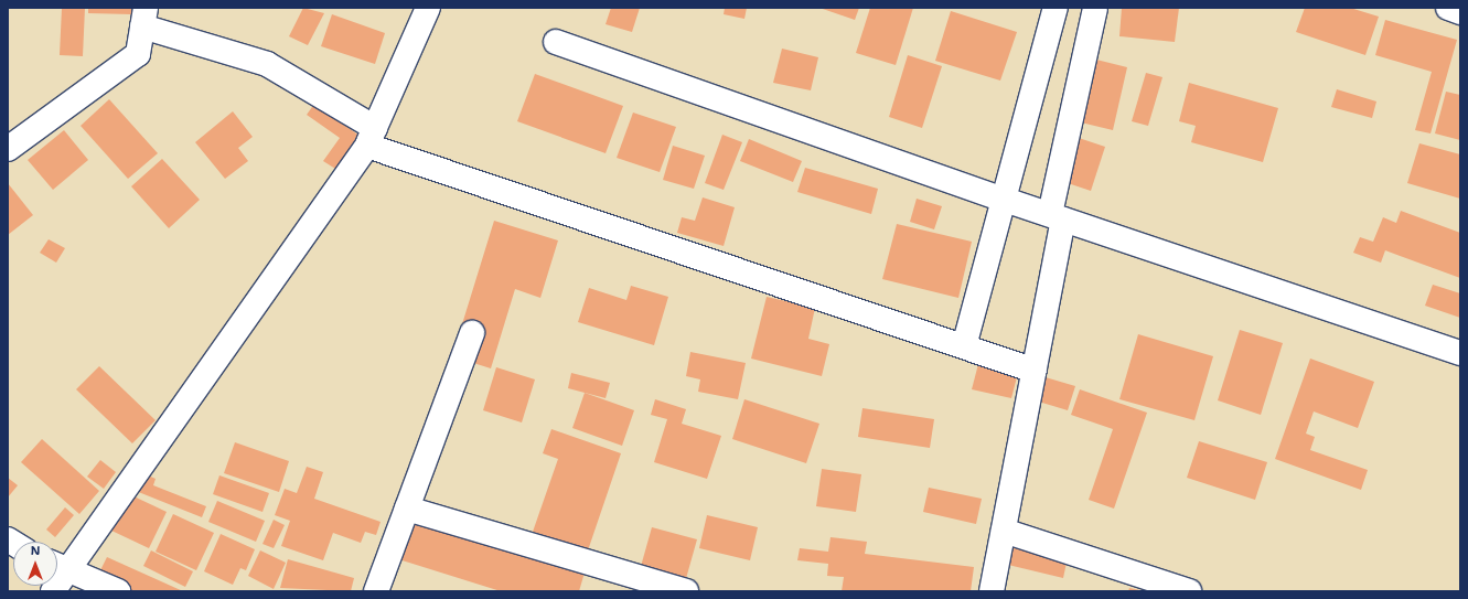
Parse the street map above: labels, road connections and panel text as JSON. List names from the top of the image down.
{
  "north": "top"
}
